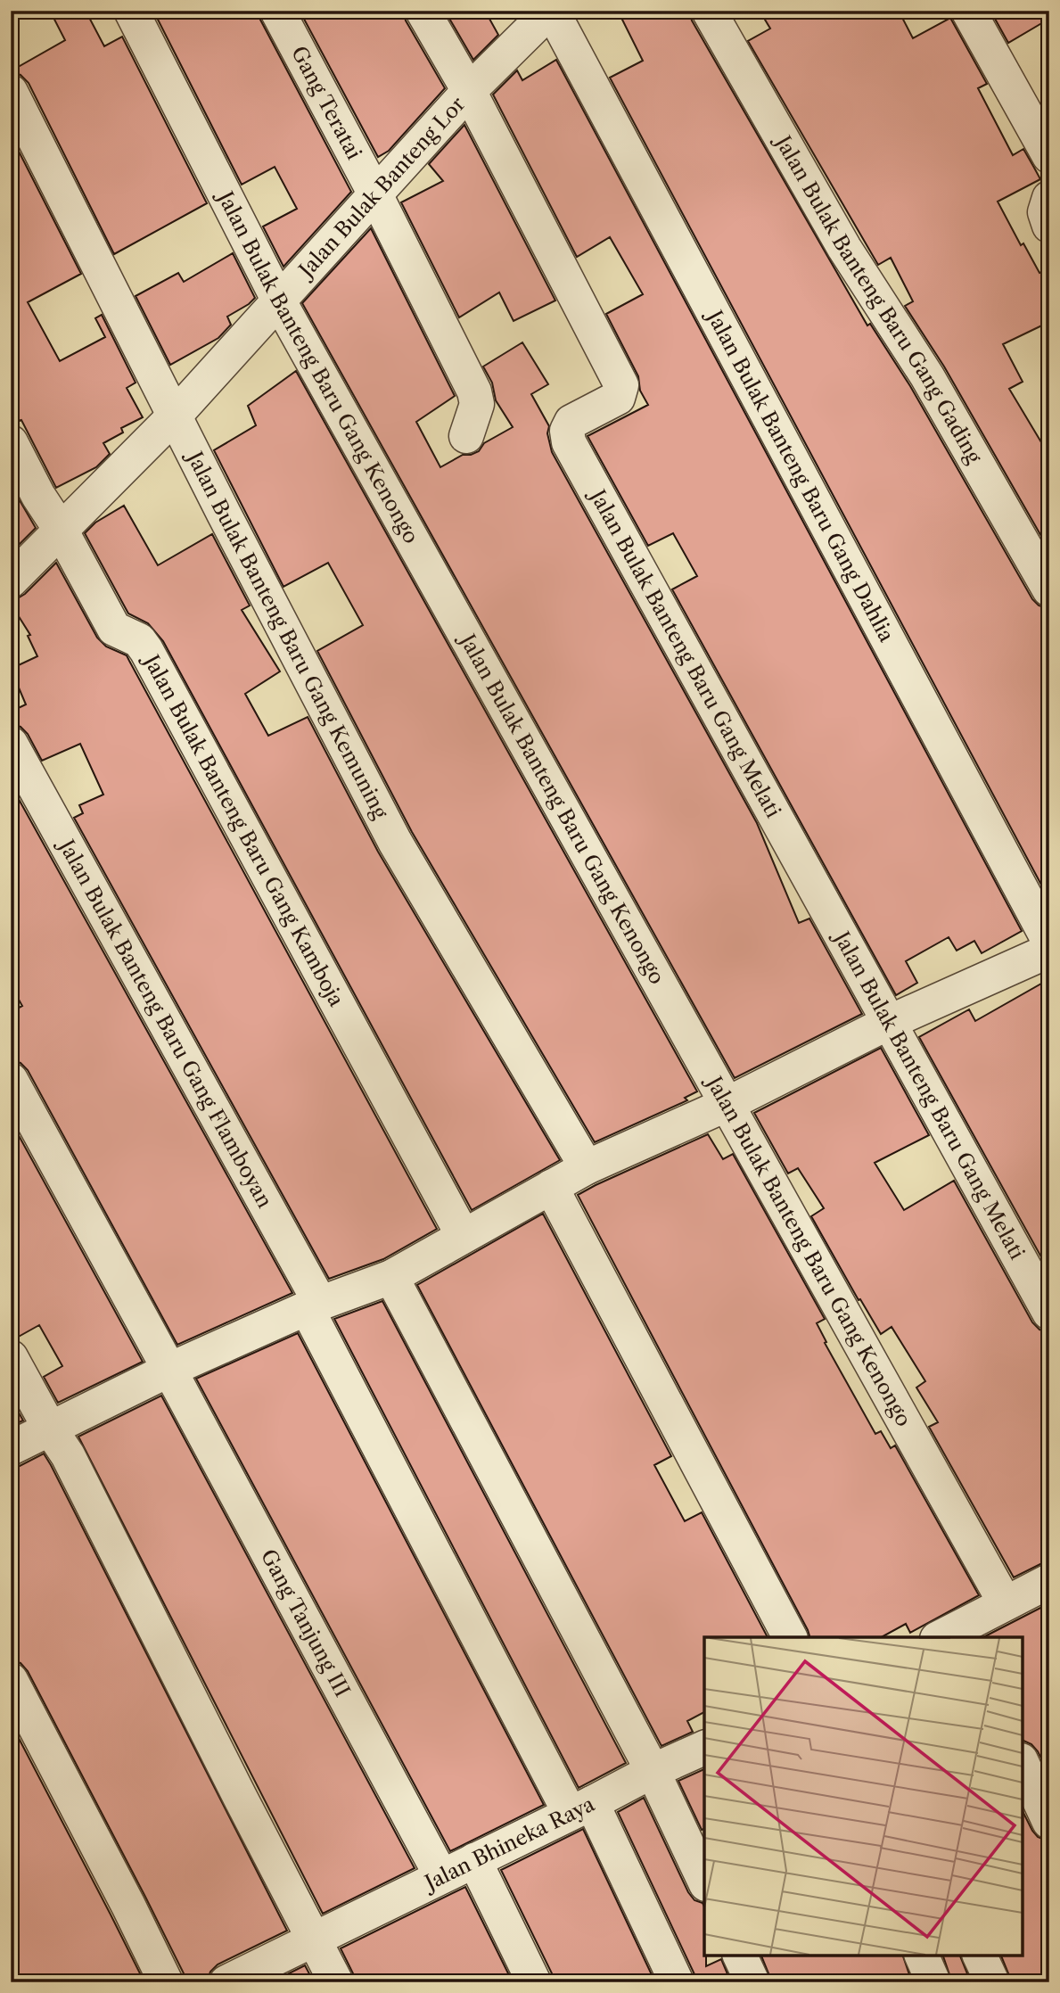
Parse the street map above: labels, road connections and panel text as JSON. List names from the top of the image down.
{
  "streets": {
    "street": [
      "Gang Teratai",
      "Jalan Bulak Banteng Lor",
      "Jalan Bulak Banteng Baru Gang Gading",
      "Jalan Bulak Banteng Baru Gang Kenongo",
      "Jalan Bulak Banteng Baru Gang Dahlia",
      "Jalan Bulak Banteng Baru Gang Kemuning",
      "Jalan Bulak Banteng Baru Gang Melati",
      "Jalan Bulak Banteng Baru Gang Kamboja",
      "Jalan Bulak Banteng Baru Gang Flamboyan",
      "Gang Tanjung III",
      "Jalan Bhineka Raya"
    ]
  },
  "crossings": [
    ["Gang Teratai", "Jalan Bulak Banteng Lor"],
    ["Jalan Bulak Banteng Lor", "Jalan Bulak Banteng Baru Gang Kenongo"],
    ["Jalan Bulak Banteng Lor", "Jalan Bulak Banteng Baru Gang Dahlia"],
    ["Jalan Bulak Banteng Lor", "Jalan Bulak Banteng Baru Gang Kemuning"],
    ["Jalan Bulak Banteng Lor", "Jalan Bulak Banteng Baru Gang Melati"],
    ["Jalan Bulak Banteng Lor", "Jalan Bulak Banteng Baru Gang Kamboja"],
    ["Jalan Bulak Banteng Baru Gang Flamboyan", "Jalan Bhineka Raya"],
    ["Gang Tanjung III", "Jalan Bhineka Raya"]
  ]
}
